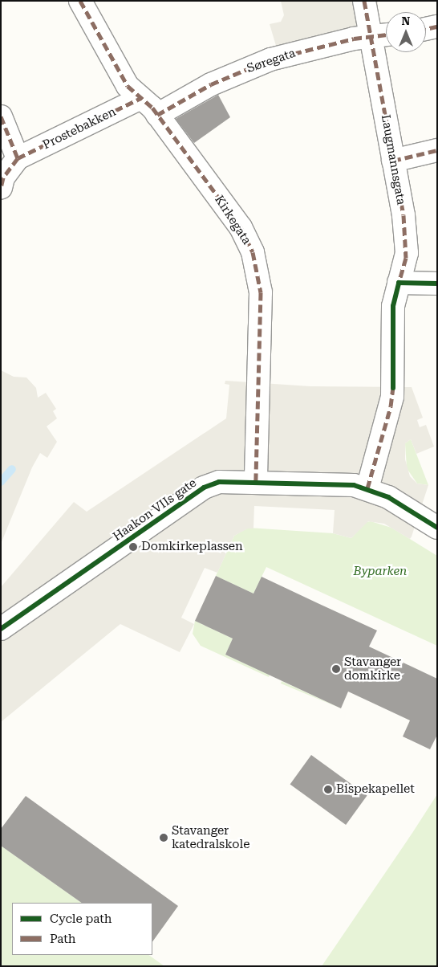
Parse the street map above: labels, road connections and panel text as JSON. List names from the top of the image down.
{
  "streets": {
    "street": [
      "Søregata",
      "Prostebakken",
      "Laugmannsgata",
      "Kirkegata",
      "Haakon VIIs gate"
    ]
  },
  "crossings": [
    ["Søregata", "Laugmannsgata"],
    ["Søregata", "Kirkegata"],
    ["Prostebakken", "Kirkegata"],
    ["Laugmannsgata", "Haakon VIIs gate"],
    ["Kirkegata", "Haakon VIIs gate"]
  ],
  "parks": ["Byparken"],
  "places": [
    "Domkirkeplassen",
    "Stavanger domkirke",
    "Bispekapellet",
    "Stavanger katedralskole"
  ],
  "legend": ["Cycle path", "Path"],
  "north": "top"
}
